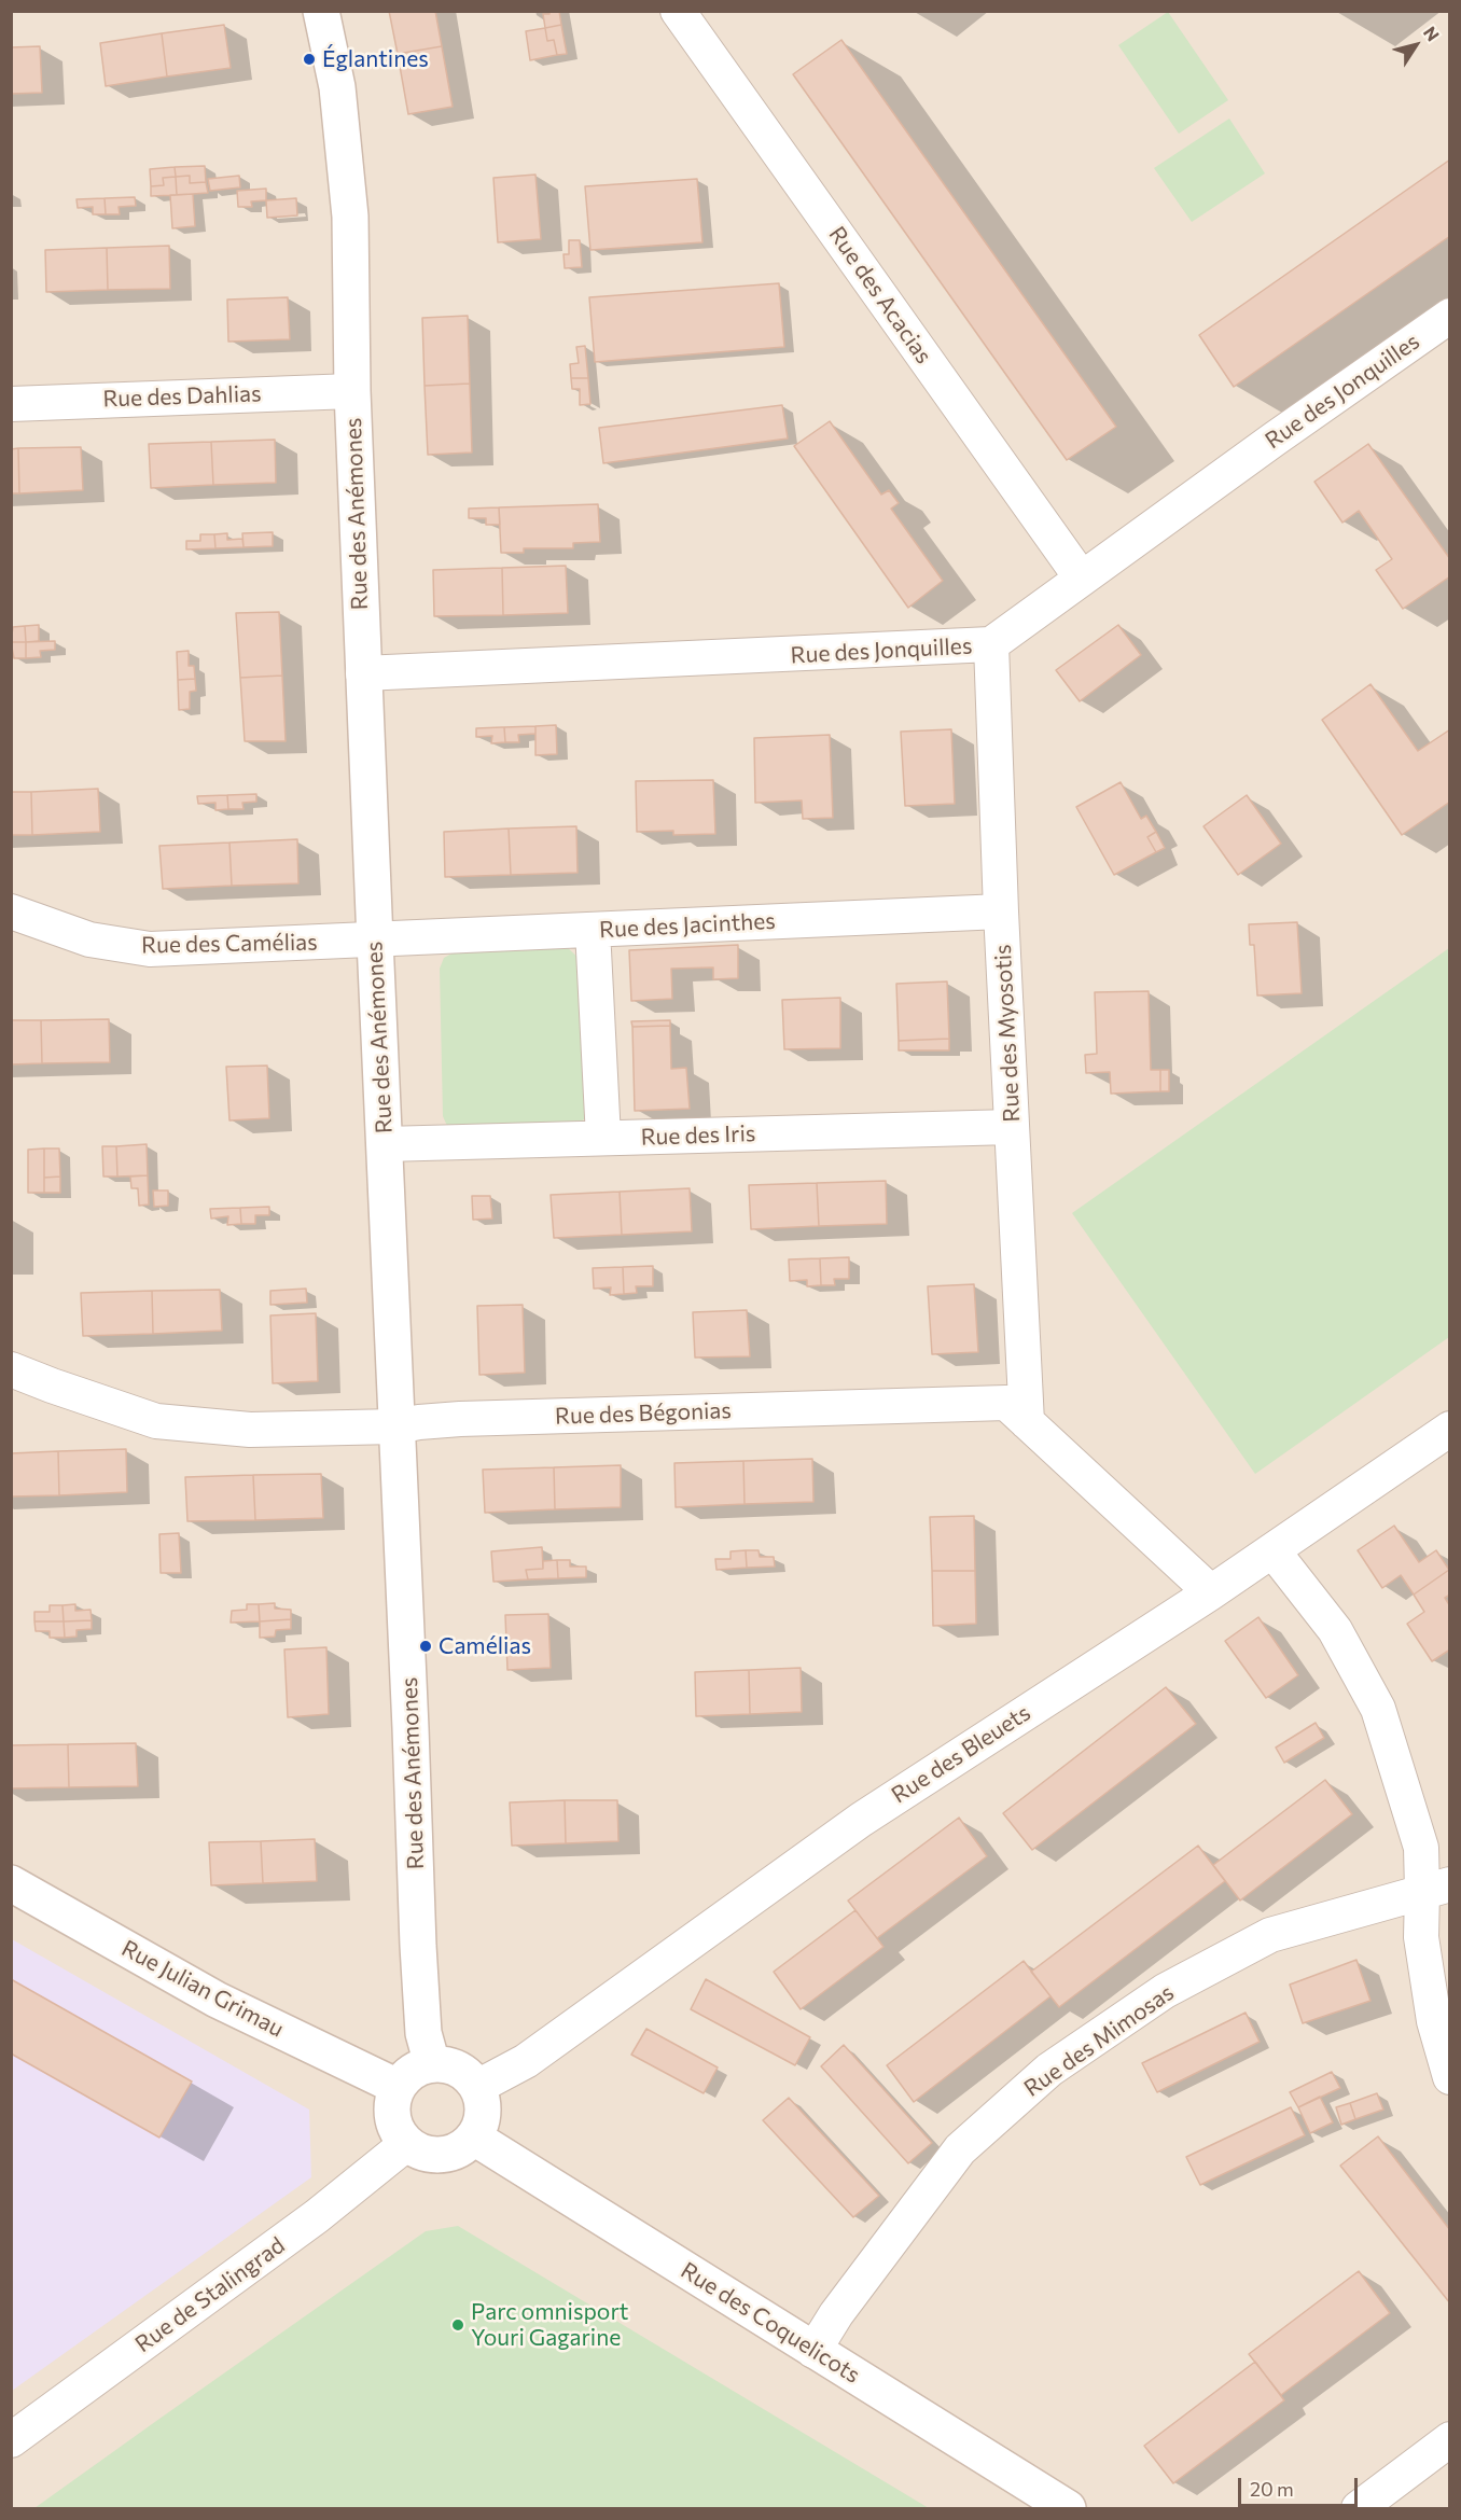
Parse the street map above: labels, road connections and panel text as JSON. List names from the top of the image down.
{
  "streets": {
    "street": [
      "Rue des Acacias",
      "Rue des Jonquilles",
      "Rue des Dahlias",
      "Rue des Anémones",
      "Rue des Jacinthes",
      "Rue des Camélias",
      "Rue des Myosotis",
      "Rue des Iris",
      "Rue des Bégonias",
      "Rue des Bleuets",
      "Rue Julian Grimau",
      "Rue des Mimosas",
      "Rue de Stalingrad",
      "Rue des Coquelicots"
    ]
  },
  "crossings": [
    ["Rue des Acacias", "Rue des Jonquilles"],
    ["Rue des Jonquilles", "Rue des Anémones"],
    ["Rue des Jonquilles", "Rue des Myosotis"],
    ["Rue des Dahlias", "Rue des Anémones"],
    ["Rue des Anémones", "Rue des Jacinthes"],
    ["Rue des Anémones", "Rue des Camélias"],
    ["Rue des Anémones", "Rue des Iris"],
    ["Rue des Anémones", "Rue des Bégonias"],
    ["Rue des Anémones", "Rue des Bleuets"],
    ["Rue des Anémones", "Rue Julian Grimau"],
    ["Rue des Anémones", "Rue de Stalingrad"],
    ["Rue des Anémones", "Rue des Coquelicots"],
    ["Rue des Jacinthes", "Rue des Camélias"],
    ["Rue des Jacinthes", "Rue des Myosotis"],
    ["Rue des Myosotis", "Rue des Iris"],
    ["Rue des Myosotis", "Rue des Bégonias"],
    ["Rue des Bégonias", "Rue des Bleuets"],
    ["Rue des Bleuets", "Rue Julian Grimau"],
    ["Rue des Bleuets", "Rue de Stalingrad"],
    ["Rue des Bleuets", "Rue des Coquelicots"],
    ["Rue Julian Grimau", "Rue de Stalingrad"],
    ["Rue Julian Grimau", "Rue des Coquelicots"],
    ["Rue des Mimosas", "Rue des Coquelicots"],
    ["Rue de Stalingrad", "Rue des Coquelicots"]
  ],
  "places": ["Églantines", "Camélias", "Parc omnisport Youri Gagarine"],
  "scale_bar": "20 m",
  "north": "top right"
}
